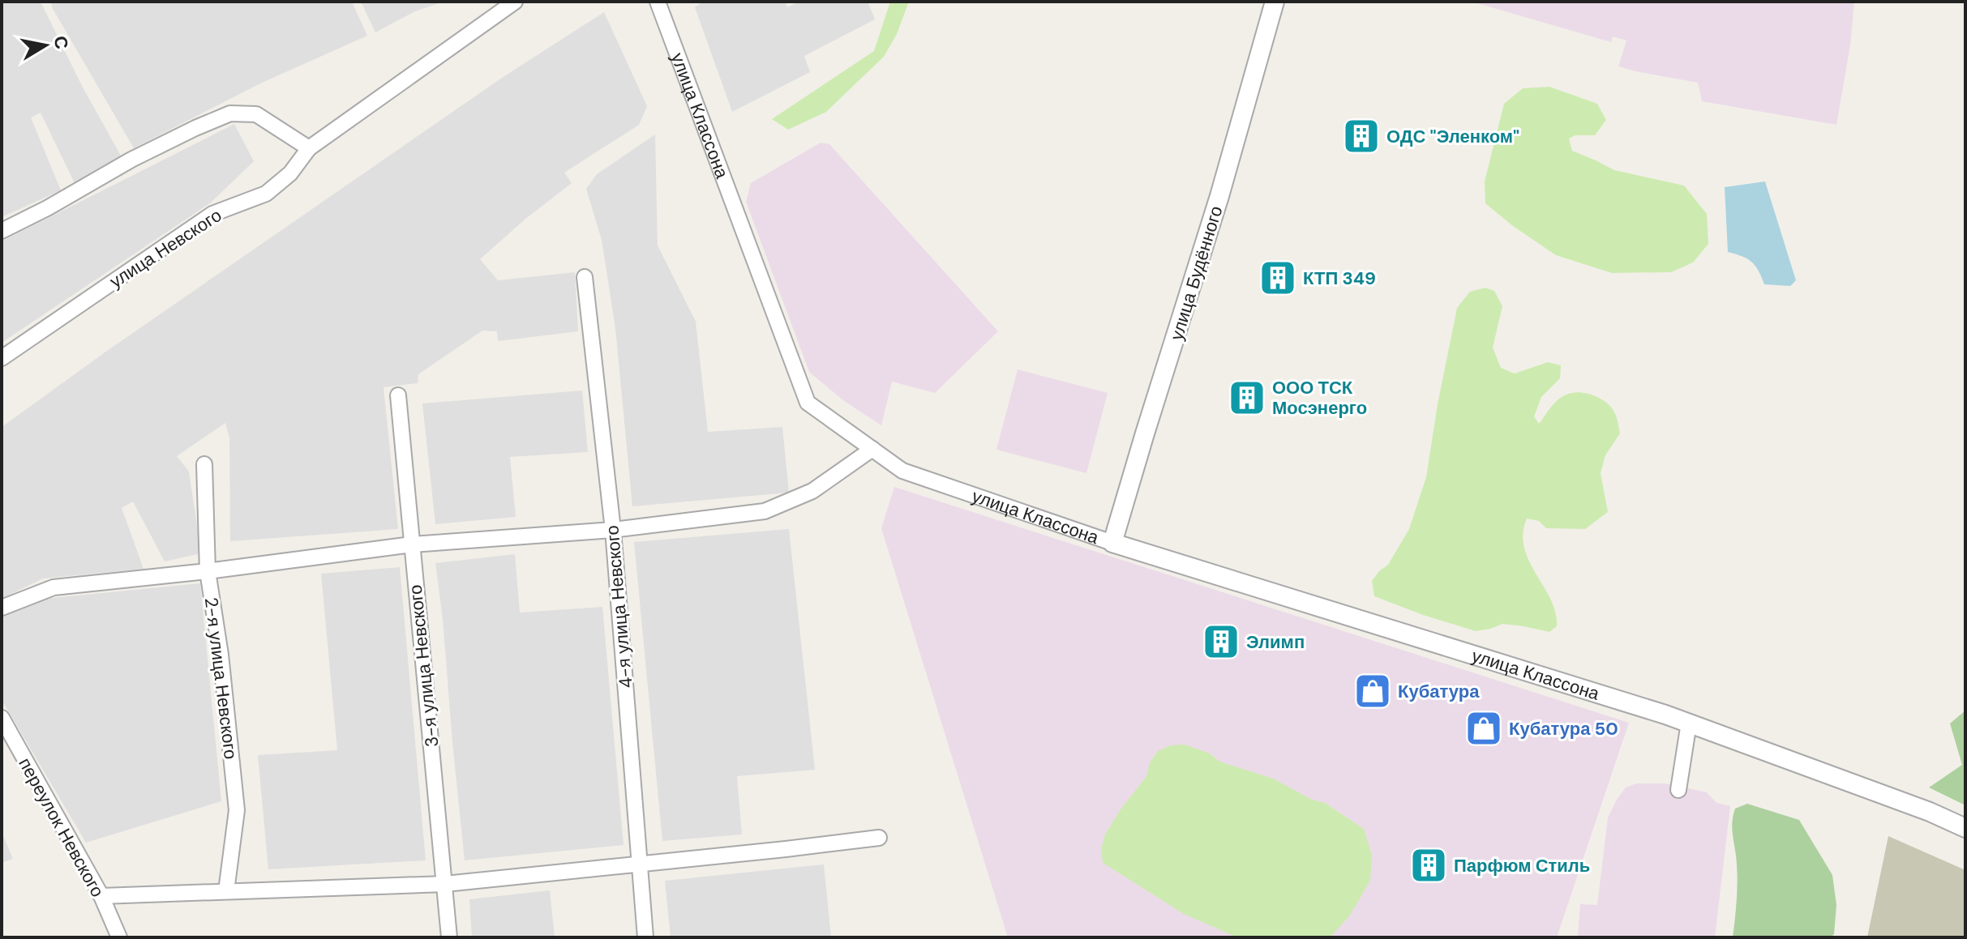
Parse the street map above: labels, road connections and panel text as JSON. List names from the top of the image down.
{
  "streets": {
    "street": [
      "улица Классона",
      "улица Невского",
      "улица Будённого",
      "4-я улица Невского",
      "3-я улица Невского",
      "2-я улица Невского",
      "переулок Невского"
    ]
  },
  "crossings": [
    ["улица Классона", "улица Будённого"]
  ],
  "places": {
    "building": [
      "ОДС \"Эленком\"",
      "КТП 349",
      "ООО ТСК Мосэнерго",
      "Элимп",
      "Парфюм Стиль"
    ],
    "shop": ["Кубатура", "Кубатура 50"]
  },
  "north": "right"
}
